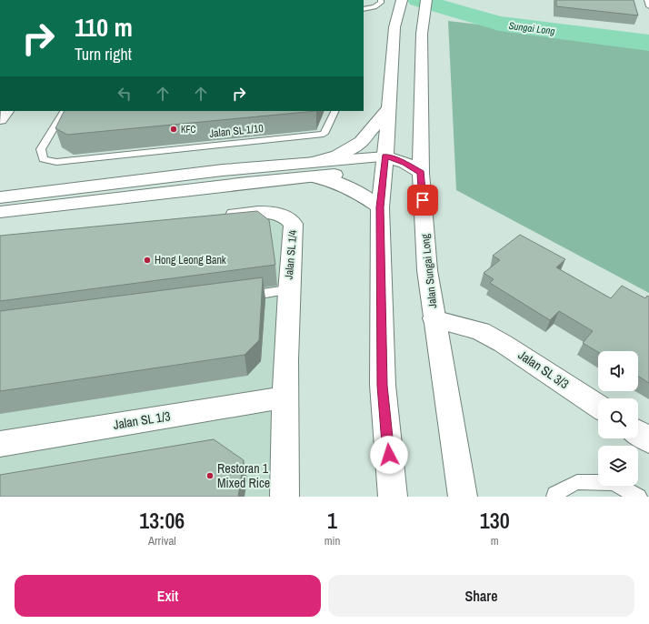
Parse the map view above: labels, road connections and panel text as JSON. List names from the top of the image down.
{
  "streets": {
    "street": [
      "Jalan SL 1/4",
      "Jalan Sungai Long",
      "Jalan SL 3/3",
      "Jalan SL 1/3"
    ],
    "lane": ["Jalan SL 1/10"]
  },
  "crossings": [
    ["Jalan SL 1/4", "Jalan SL 1/3"],
    ["Jalan Sungai Long", "Jalan SL 3/3"]
  ],
  "water": ["Sungai Long"],
  "places": ["KFC", "Hong Leong Bank", "Restoran 1 Mixed Rice"],
  "page": {
    "turn": ["110 m", "Turn right"],
    "eta": [
      "13:06",
      "Arrival",
      "1",
      "min",
      "130",
      "m"
    ],
    "buttons": ["Exit", "Share"]
  }
}
